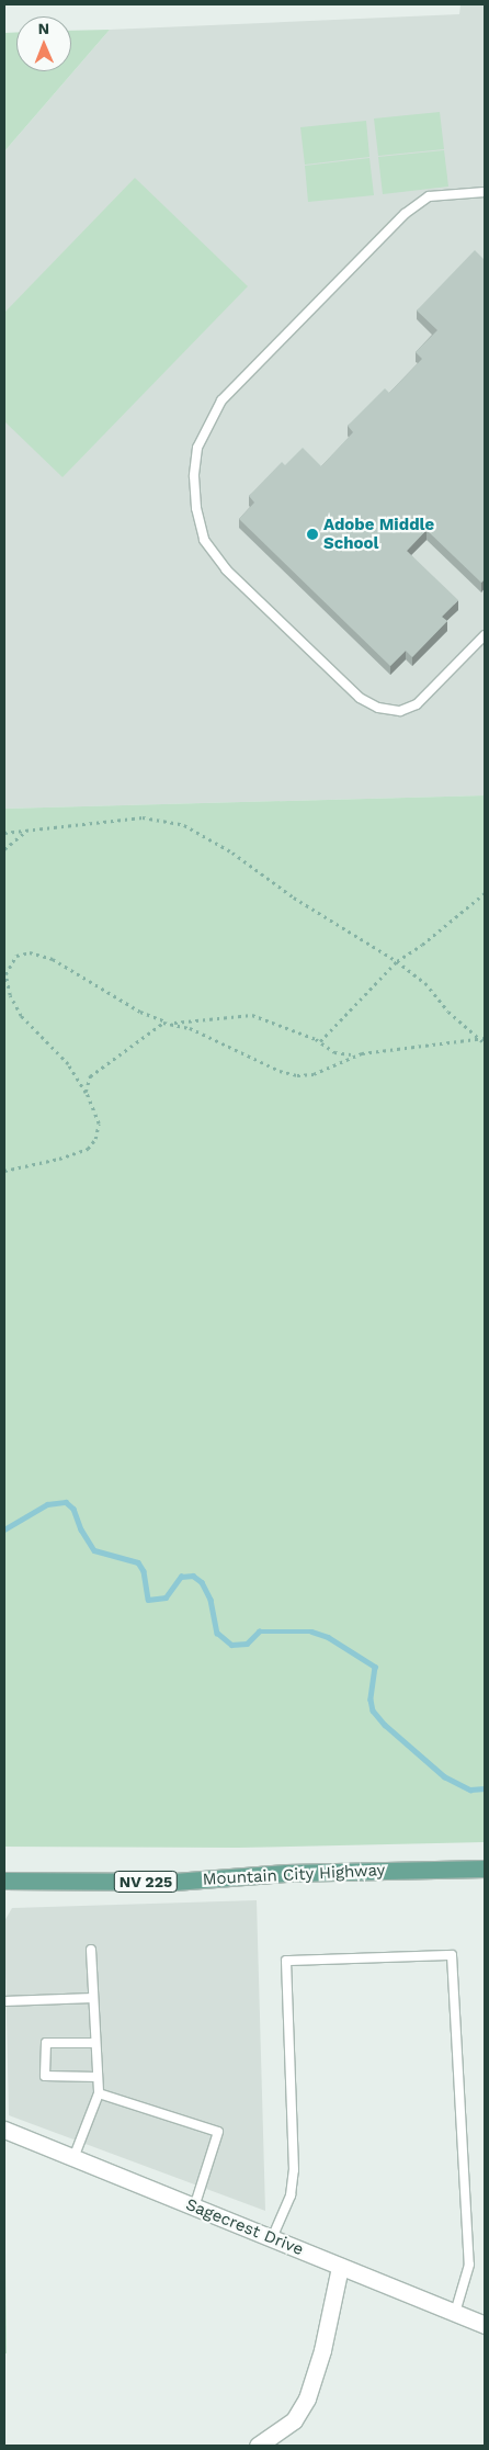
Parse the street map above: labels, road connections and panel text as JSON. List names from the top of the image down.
{
  "streets": {
    "main road": ["Mountain City Highway", "NV 225"],
    "street": ["Sagecrest Drive"]
  },
  "places": ["Adobe Middle School"],
  "north": "top"
}
